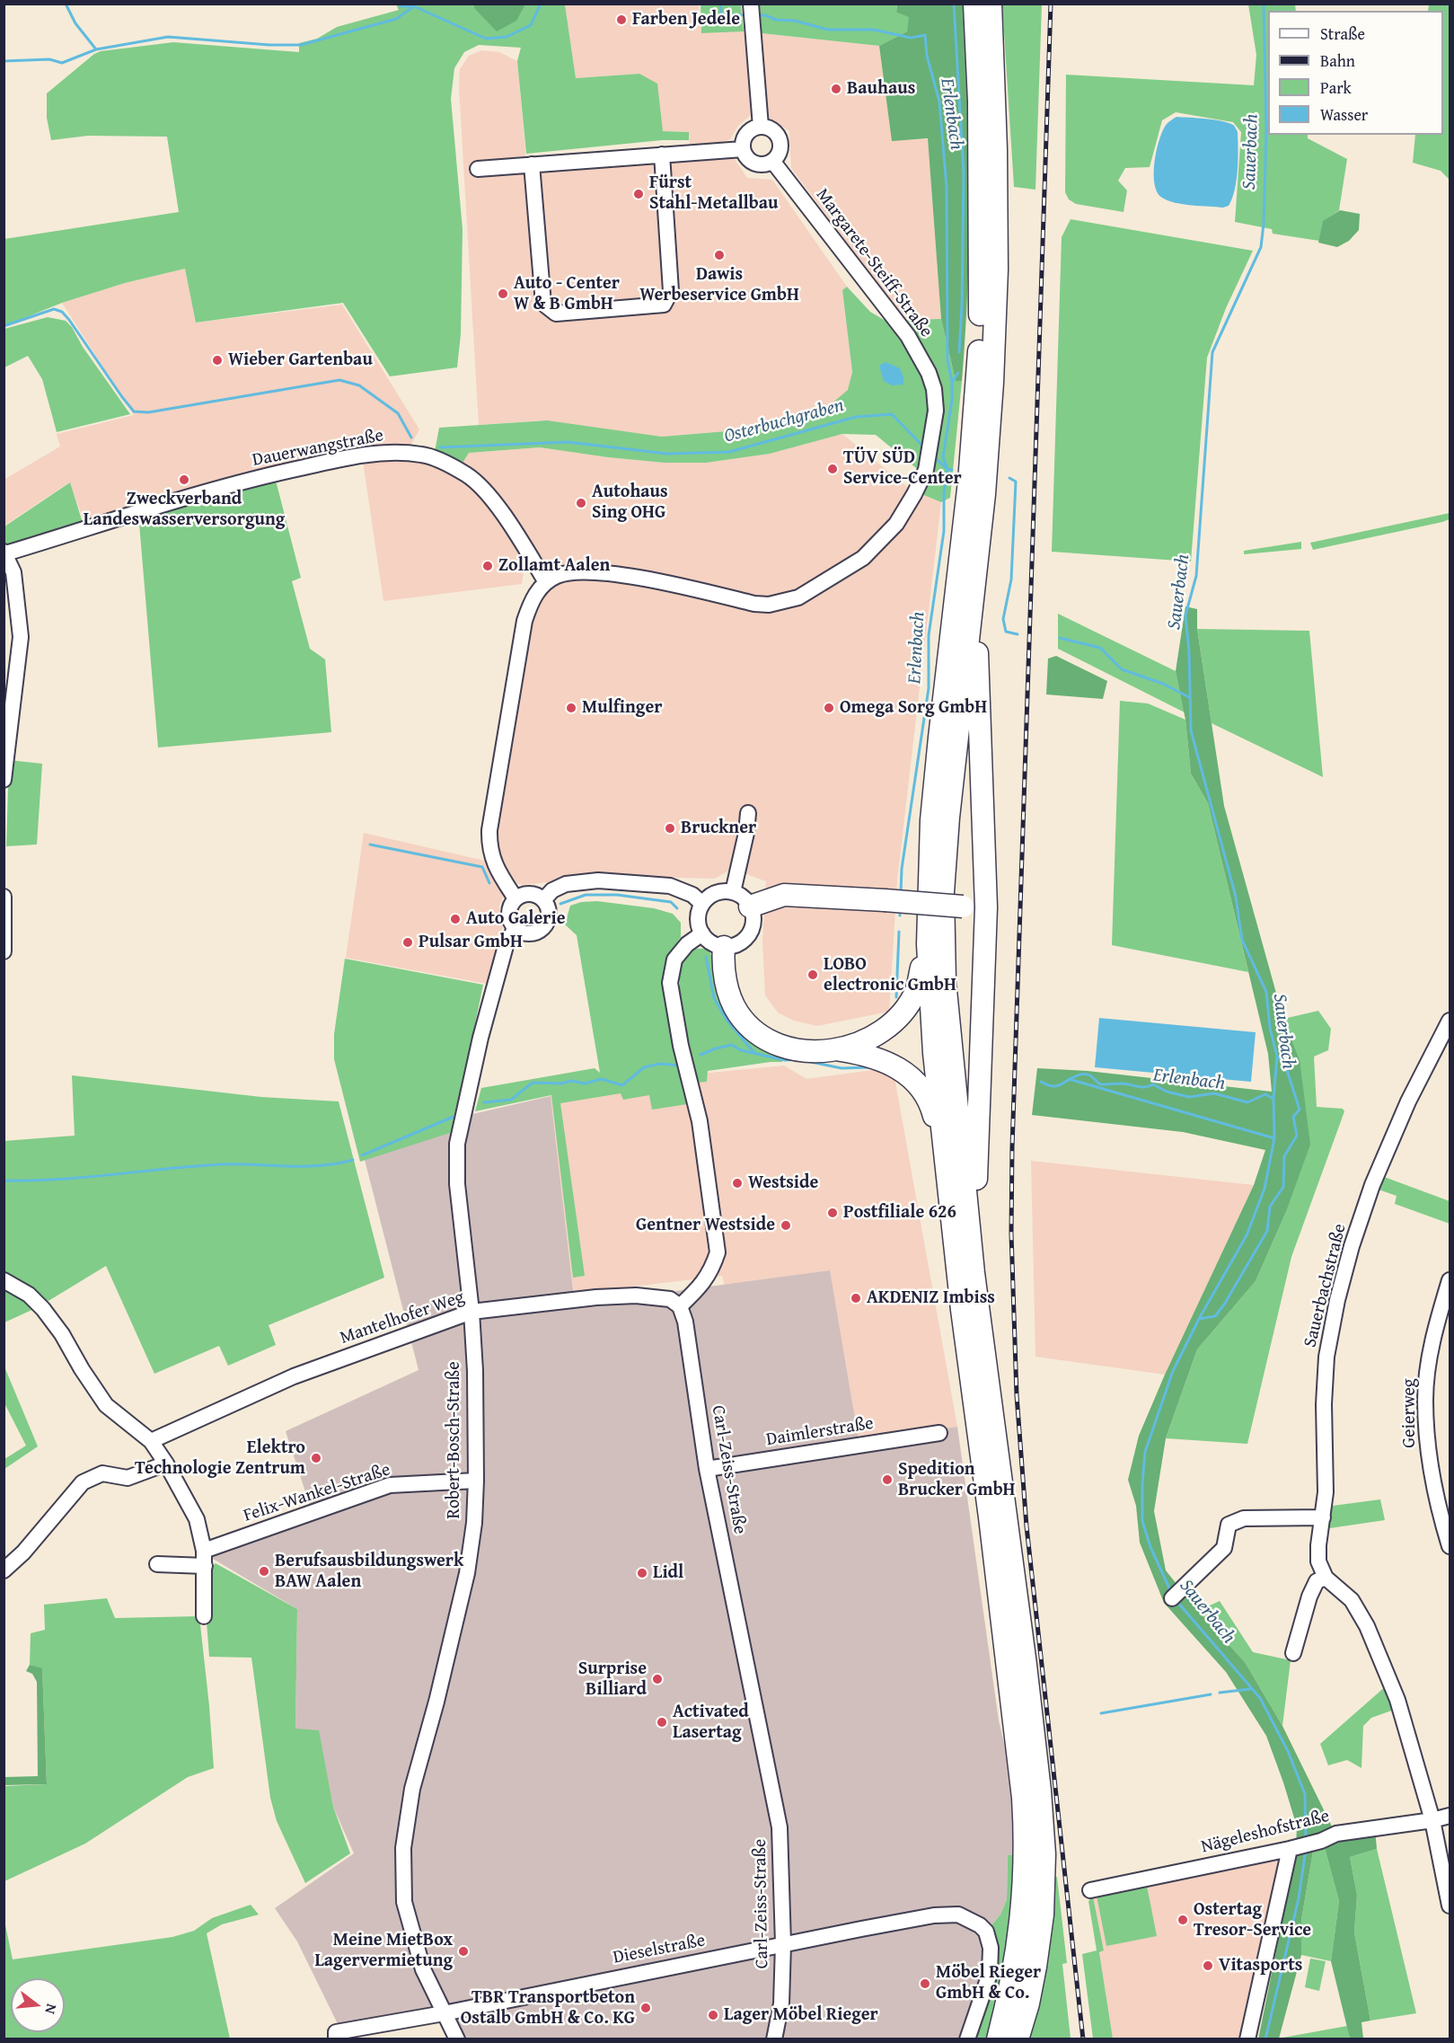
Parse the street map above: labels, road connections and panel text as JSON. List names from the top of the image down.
{
  "streets": {
    "street": [
      "Margarete-Steiff-Straße",
      "Dauerwangstraße",
      "Sauerbachstraße",
      "Mantelhofer Weg",
      "Geierweg",
      "Daimlerstraße",
      "Robert-Bosch-Straße",
      "Carl-Zeiss-Straße",
      "Felix-Wankel-Straße",
      "Nägeleshofstraße",
      "Dieselstraße"
    ]
  },
  "crossings": [
    ["Margarete-Steiff-Straße", "Dauerwangstraße"],
    ["Mantelhofer Weg", "Robert-Bosch-Straße"],
    ["Mantelhofer Weg", "Carl-Zeiss-Straße"],
    ["Daimlerstraße", "Carl-Zeiss-Straße"],
    ["Robert-Bosch-Straße", "Felix-Wankel-Straße"],
    ["Robert-Bosch-Straße", "Dieselstraße"],
    ["Carl-Zeiss-Straße", "Dieselstraße"]
  ],
  "water": ["Erlenbach", "Sauerbach", "Osterbuchgraben"],
  "places": [
    "Farben Jedele",
    "Bauhaus",
    "Fürst Stahl-Metallbau",
    "Dawis Werbeservice GmbH",
    "Auto - Center W & B GmbH",
    "Wieber Gartenbau",
    "TÜV SÜD Service-Center",
    "Zweckverband Landeswasserversorgung",
    "Autohaus Sing OHG",
    "Zollamt Aalen",
    "Mulfinger",
    "Omega Sorg GmbH",
    "Bruckner",
    "Auto Galerie",
    "Pulsar GmbH",
    "LOBO electronic GmbH",
    "Westside",
    "Postfiliale 626",
    "Gentner Westside",
    "AKDENIZ Imbiss",
    "Elektro Technologie Zentrum",
    "Spedition Brucker GmbH",
    "Berufsausbildungswerk BAW Aalen",
    "Lidl",
    "Surprise Billiard",
    "Activated Lasertag",
    "Ostertag Tresor-Service",
    "Meine MietBox Lagervermietung",
    "Vitasports",
    "Möbel Rieger GmbH & Co.",
    "TBR Transportbeton Ostalb GmbH & Co. KG",
    "Lager Möbel Rieger"
  ],
  "legend": [
    "Straße",
    "Bahn",
    "Park",
    "Wasser"
  ],
  "north": "right"
}
